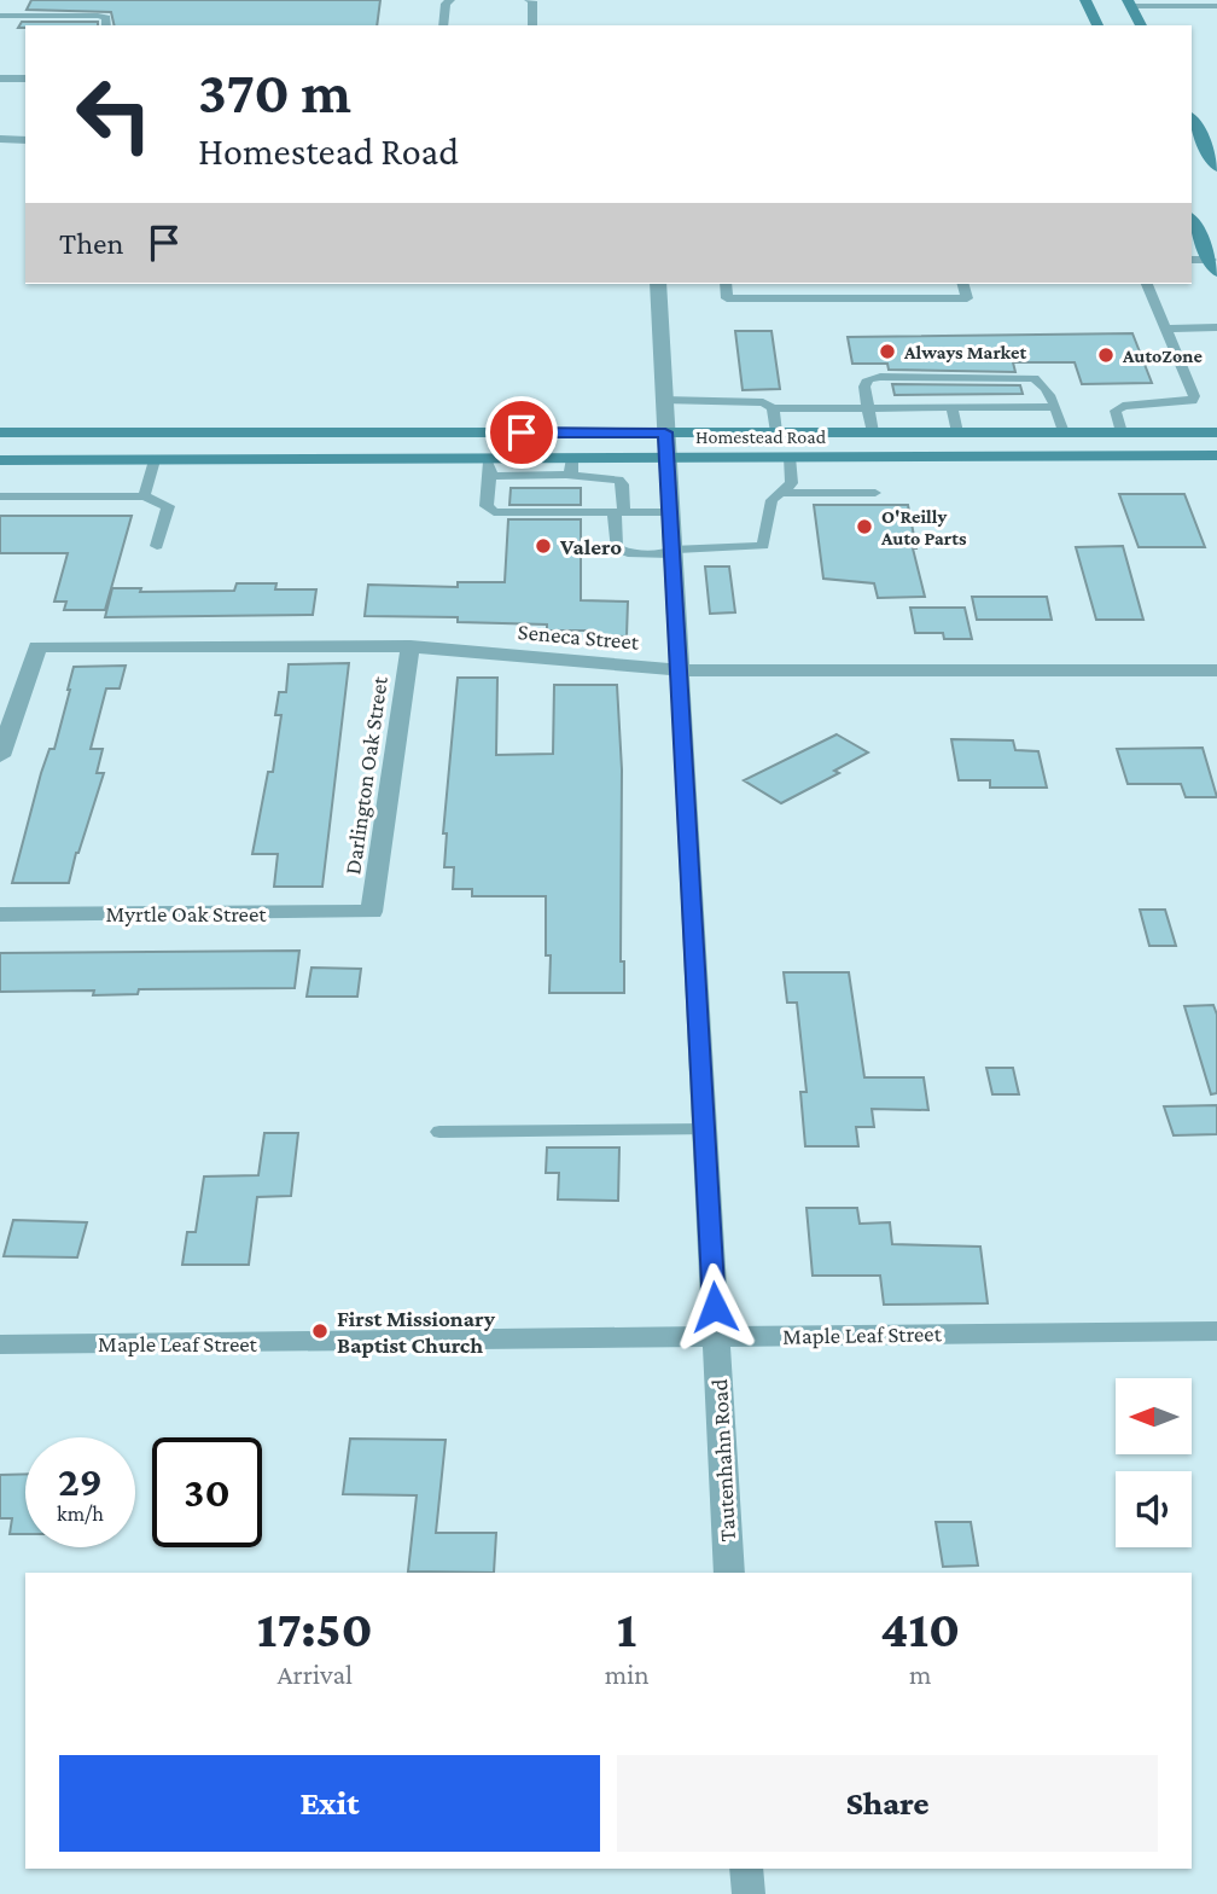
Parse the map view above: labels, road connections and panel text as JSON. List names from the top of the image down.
{
  "streets": {
    "main road": ["Homestead Road"],
    "street": [
      "Seneca Street",
      "Darlington Oak Street",
      "Myrtle Oak Street",
      "Maple Leaf Street",
      "Tautenhahn Road"
    ]
  },
  "crossings": [
    ["Homestead Road", "Tautenhahn Road"],
    ["Seneca Street", "Darlington Oak Street"],
    ["Seneca Street", "Tautenhahn Road"],
    ["Darlington Oak Street", "Myrtle Oak Street"],
    ["Maple Leaf Street", "Tautenhahn Road"]
  ],
  "places": [
    "Always Market",
    "AutoZone",
    "O'Reilly Auto Parts",
    "Valero",
    "First Missionary Baptist Church"
  ],
  "north": "left",
  "page": {
    "turn": ["370 m", "Homestead Road"],
    "then": "Then",
    "speed": "29 km/h",
    "limit": "30",
    "eta": [
      "17:50",
      "Arrival",
      "1",
      "min",
      "410",
      "m"
    ],
    "buttons": ["Exit", "Share"]
  }
}
